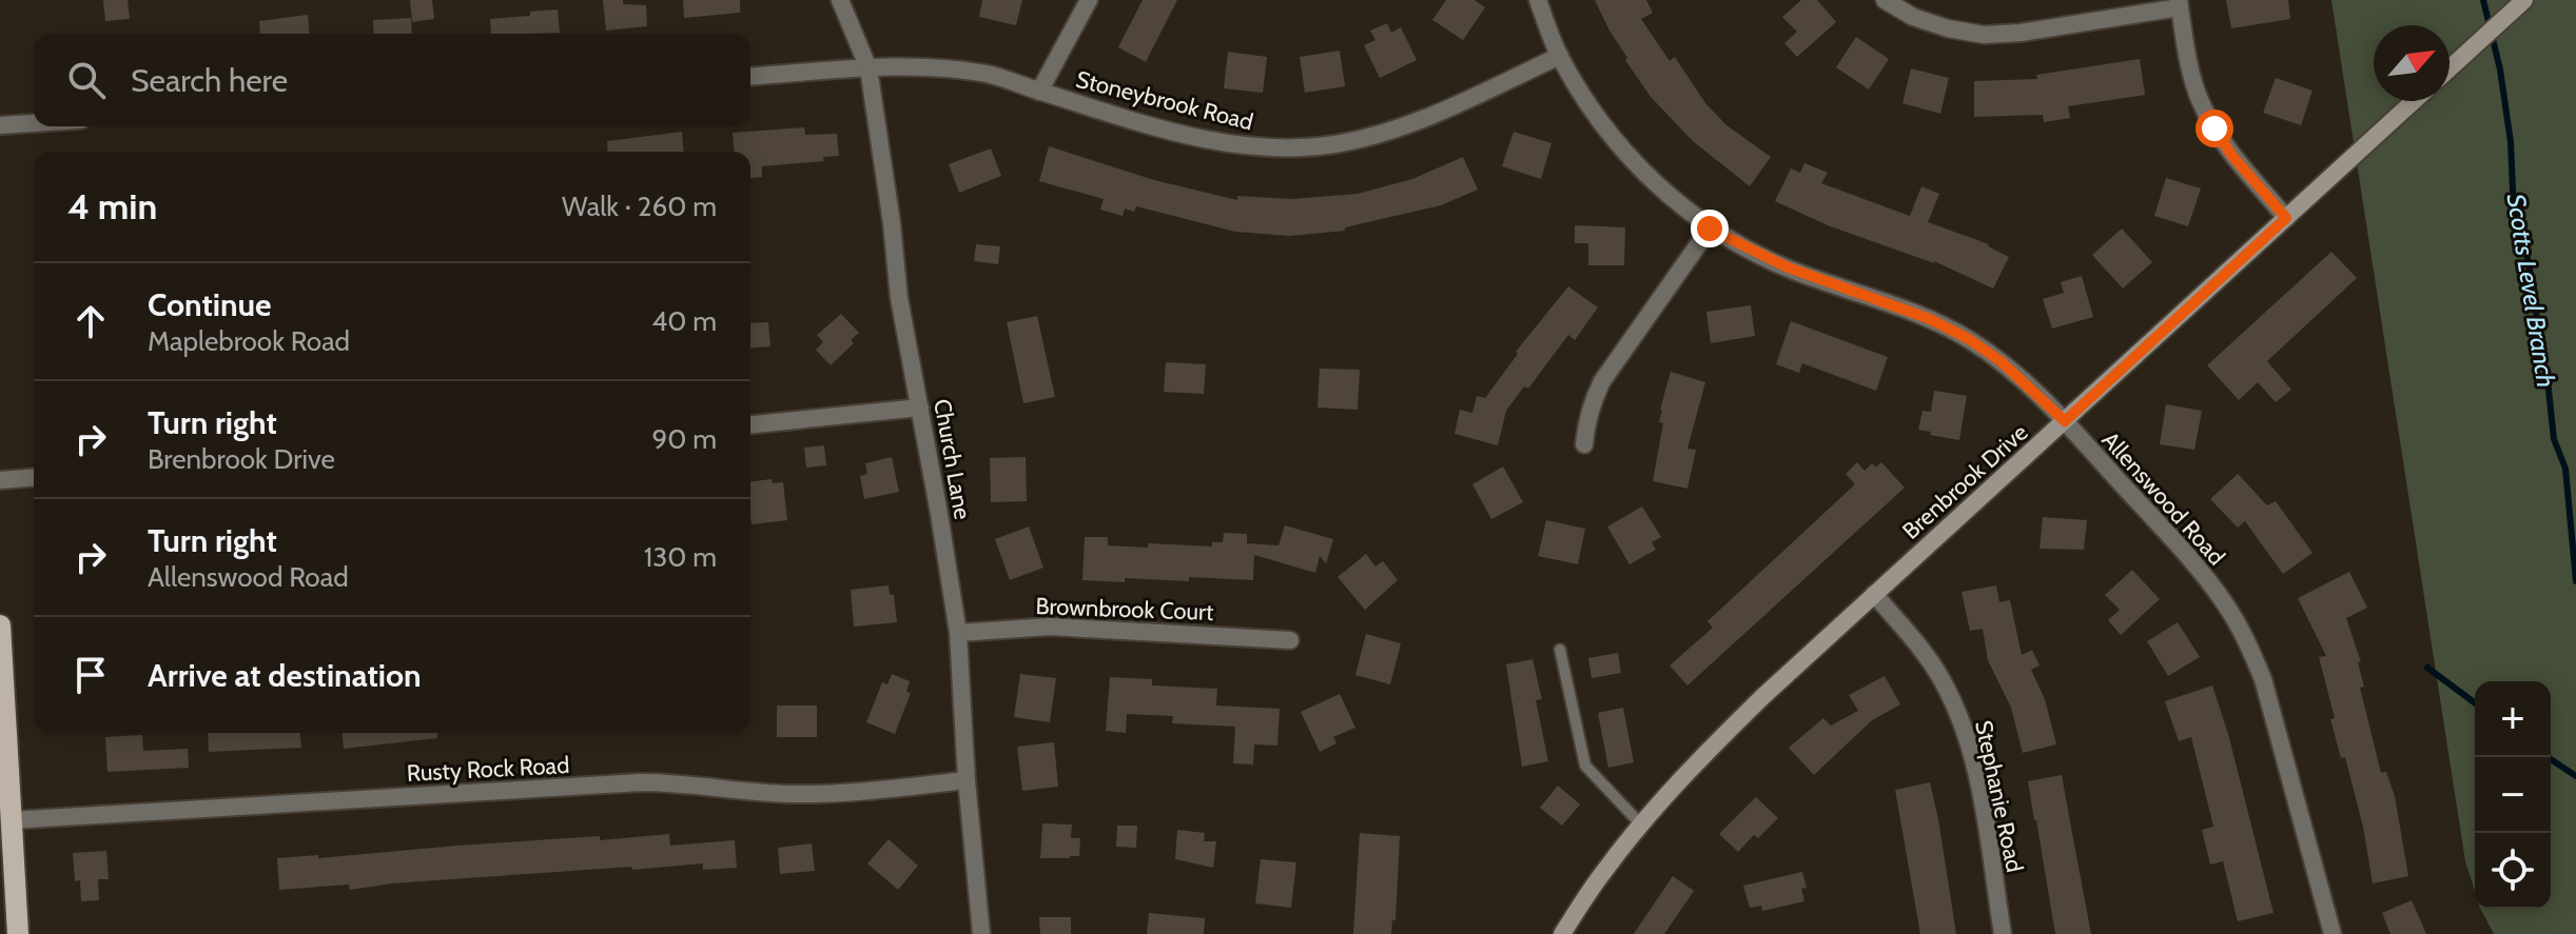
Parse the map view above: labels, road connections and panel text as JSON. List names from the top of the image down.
{
  "streets": {
    "main road": ["Brenbrook Drive"],
    "street": [
      "Stoneybrook Road",
      "Church Lane",
      "Allenswood Road",
      "Brownbrook Court",
      "Rusty Rock Road",
      "Stephanie Road"
    ]
  },
  "crossings": [
    ["Stoneybrook Road", "Church Lane"],
    ["Stoneybrook Road", "Allenswood Road"],
    ["Church Lane", "Brownbrook Court"],
    ["Church Lane", "Rusty Rock Road"],
    ["Brenbrook Drive", "Allenswood Road"],
    ["Brenbrook Drive", "Stephanie Road"]
  ],
  "water": ["Scotts Level Branch"],
  "north": "top right",
  "page": {
    "search": "Search here",
    "heading": ["4 min", "Walk · 260 m"],
    "list": [
      ["Continue", "Maplebrook Road", "40 m"],
      ["Turn right", "Brenbrook Drive", "90 m"],
      ["Turn right", "Allenswood Road", "130 m"],
      "Arrive at destination"
    ],
    "map_buttons": ["+", "−"]
  }
}
